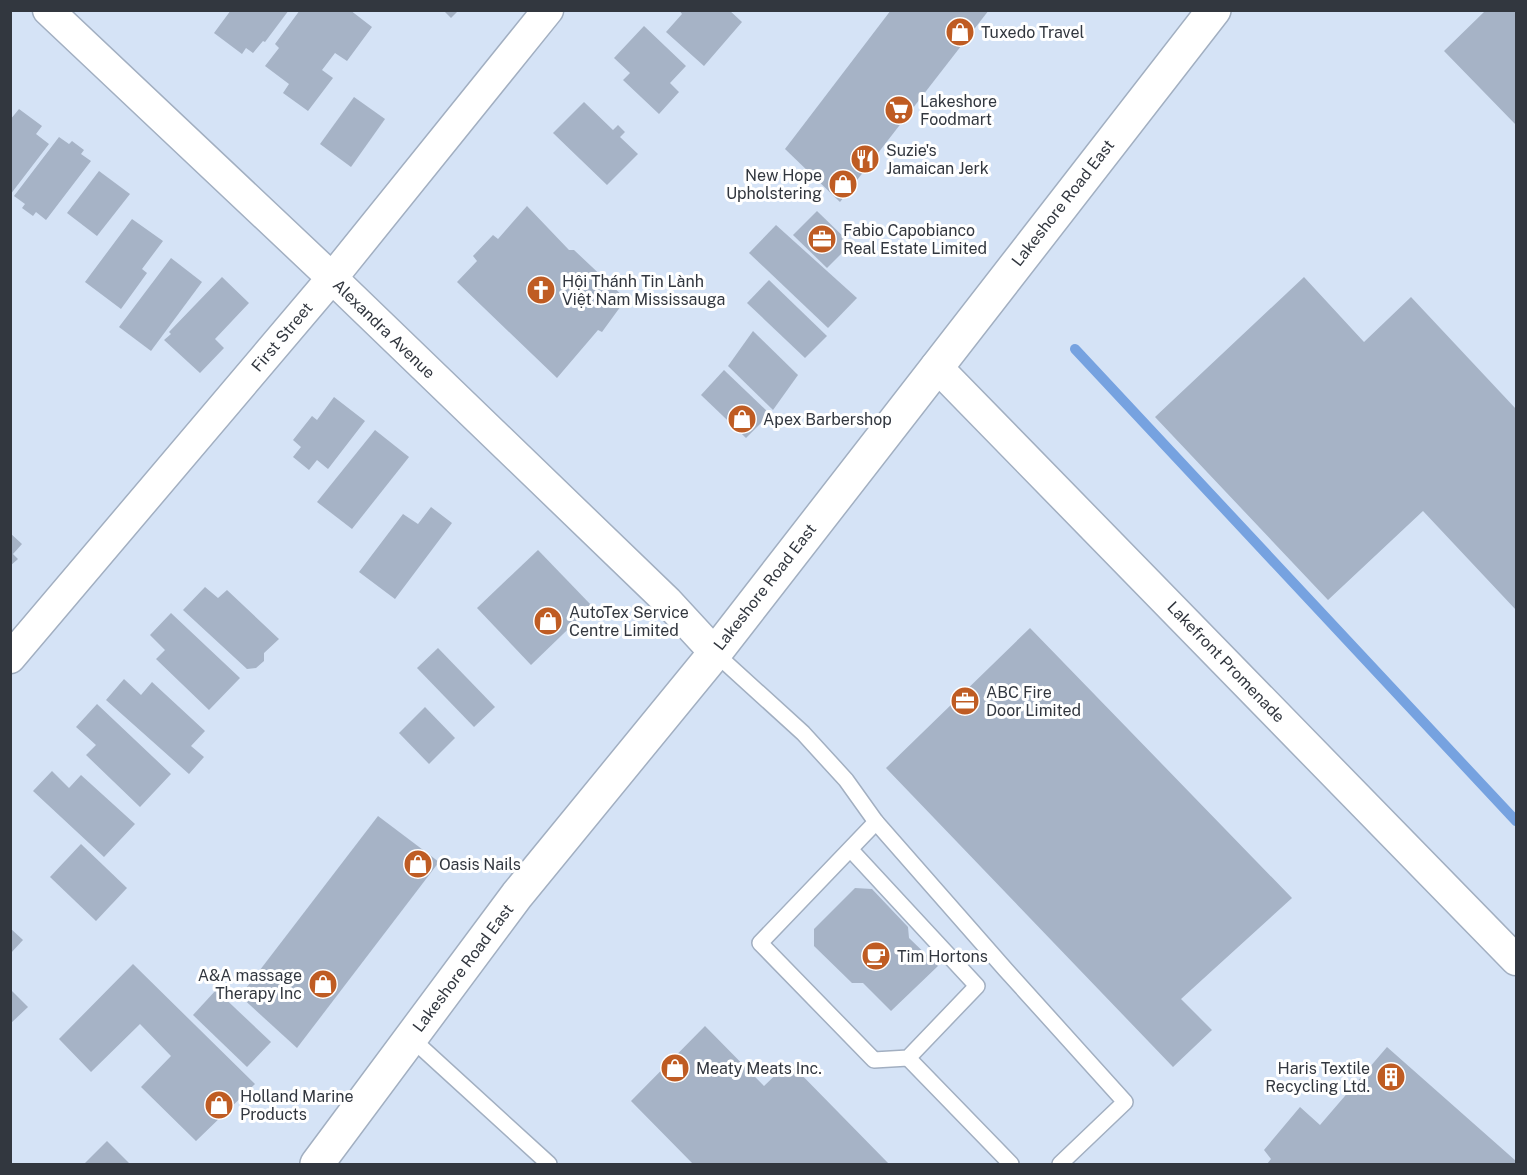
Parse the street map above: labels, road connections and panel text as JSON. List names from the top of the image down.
{
  "streets": {
    "main road": ["Lakeshore Road East"],
    "street": ["Alexandra Avenue", "First Street", "Lakefront Promenade"]
  },
  "crossings": [
    ["Lakeshore Road East", "Alexandra Avenue"],
    ["Lakeshore Road East", "Lakefront Promenade"],
    ["Alexandra Avenue", "First Street"]
  ],
  "places": {
    "shop": [
      "Tuxedo Travel",
      "New Hope Upholstering",
      "Apex Barbershop",
      "AutoTex Service Centre Limited",
      "Oasis Nails",
      "A&A massage Therapy Inc",
      "Meaty Meats Inc.",
      "Holland Marine Products"
    ],
    "supermarket": ["Lakeshore Foodmart"],
    "restaurant": ["Suzie's Jamaican Jerk"],
    "office": ["Fabio Capobianco Real Estate Limited", "ABC Fire Door Limited"],
    "church": ["Hội Thánh Tin Lành Việt Nam Mississauga"],
    "cafe": ["Tim Hortons"],
    "building": ["Haris Textile Recycling Ltd."]
  }
}
